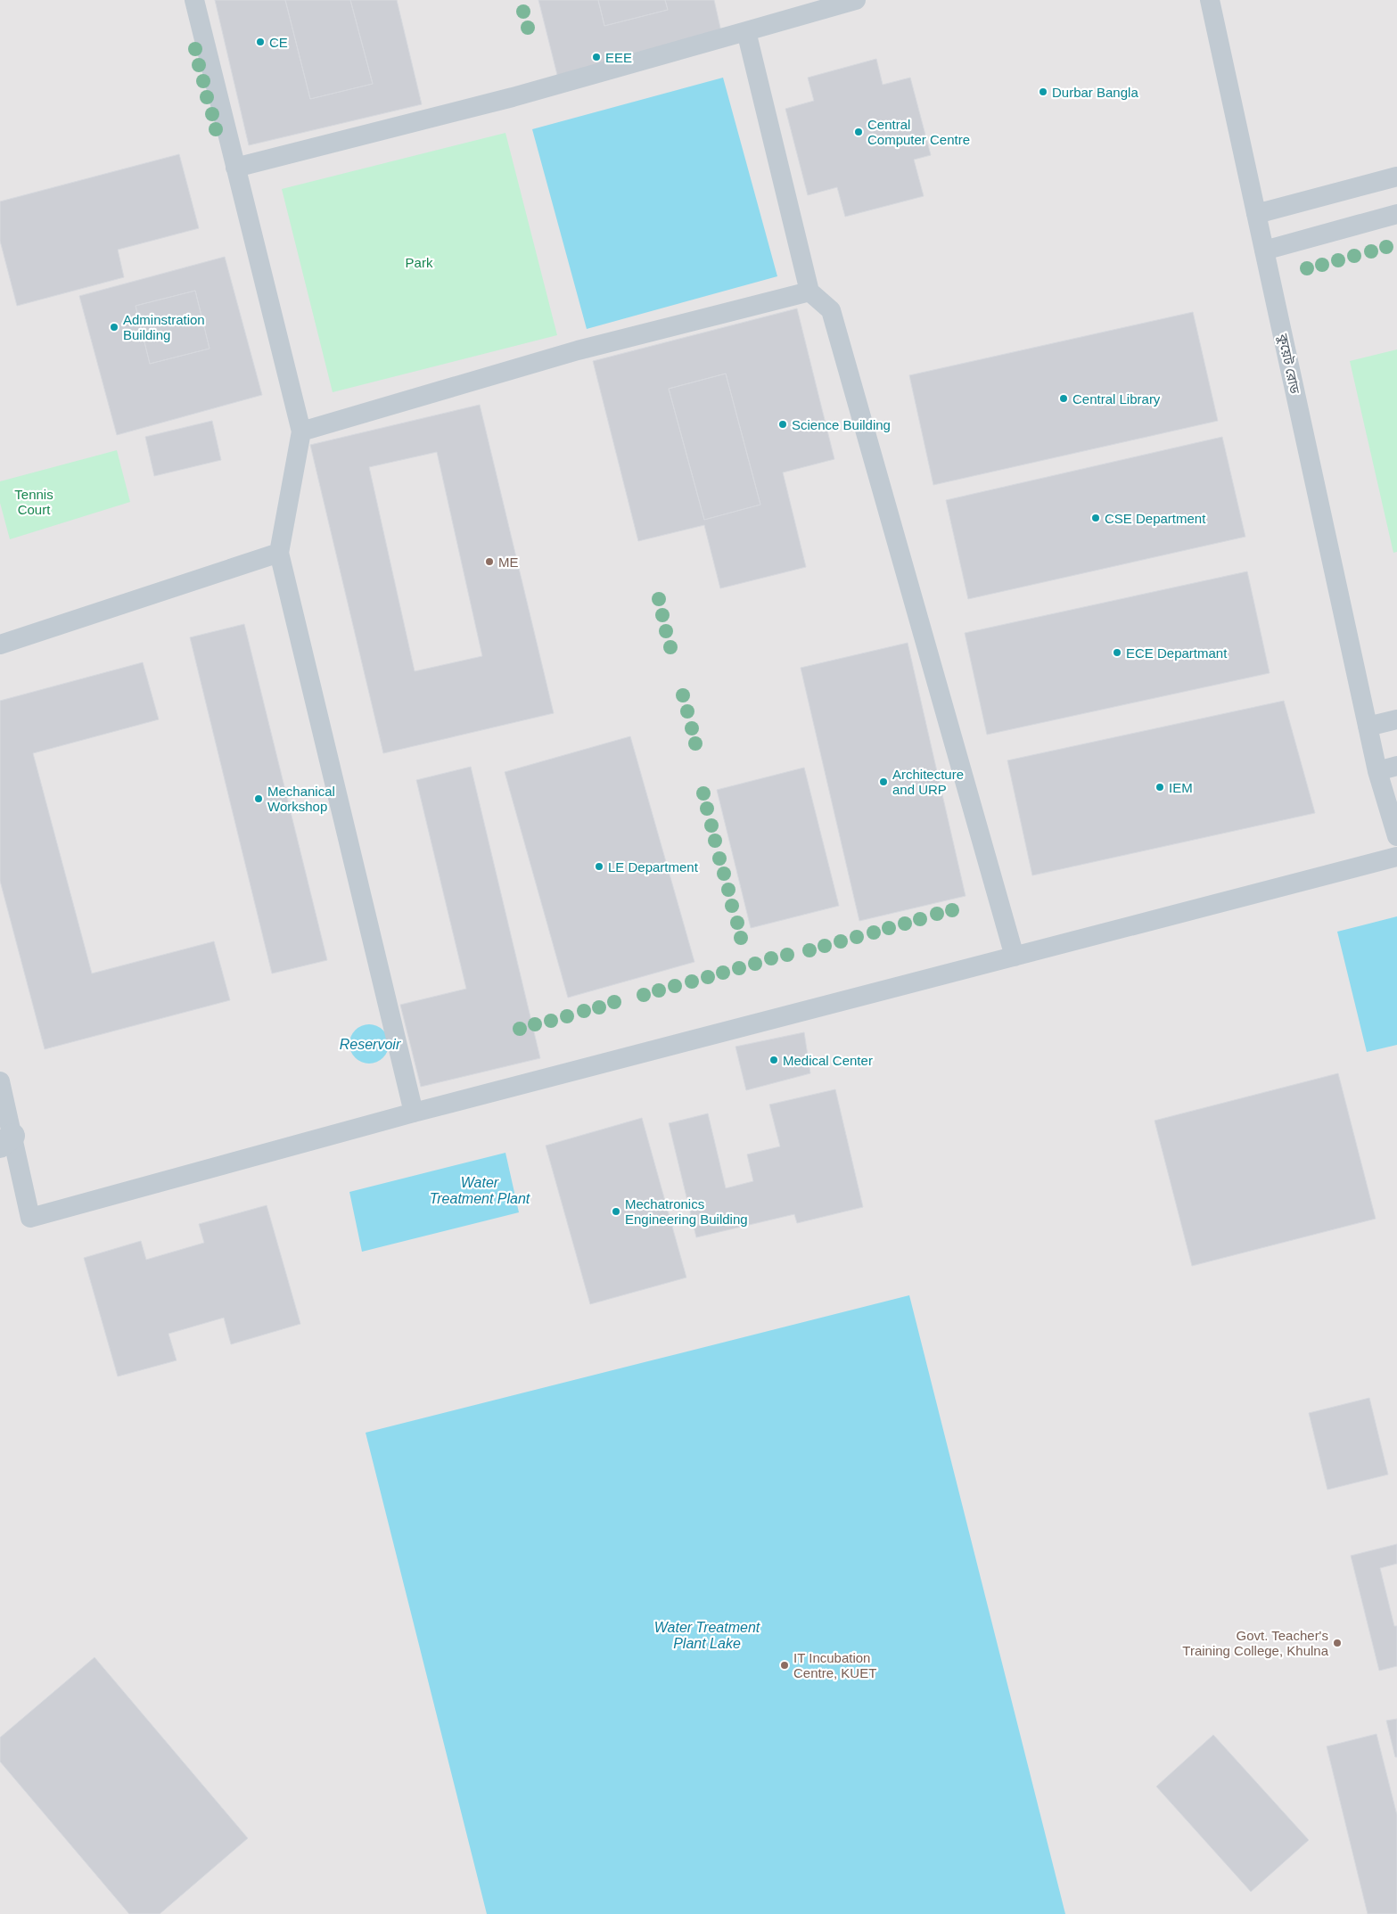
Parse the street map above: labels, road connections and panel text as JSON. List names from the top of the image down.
{
  "streets": {
    "lane": ["কুয়েট রোড"]
  },
  "water": ["Reservoir", "Water Treatment Plant", "Water Treatment Plant Lake"],
  "parks": ["Park", "Tennis Court"],
  "places": [
    "CE",
    "EEE",
    "Durbar Bangla",
    "Central Computer Centre",
    "Adminstration Building",
    "Central Library",
    "Science Building",
    "CSE Department",
    "ME",
    "ECE Departmant",
    "Architecture and URP",
    "IEM",
    "Mechanical Workshop",
    "LE Department",
    "Medical Center",
    "Mechatronics Engineering Building",
    "Govt. Teacher's Training College, Khulna",
    "IT Incubation Centre, KUET"
  ]
}
